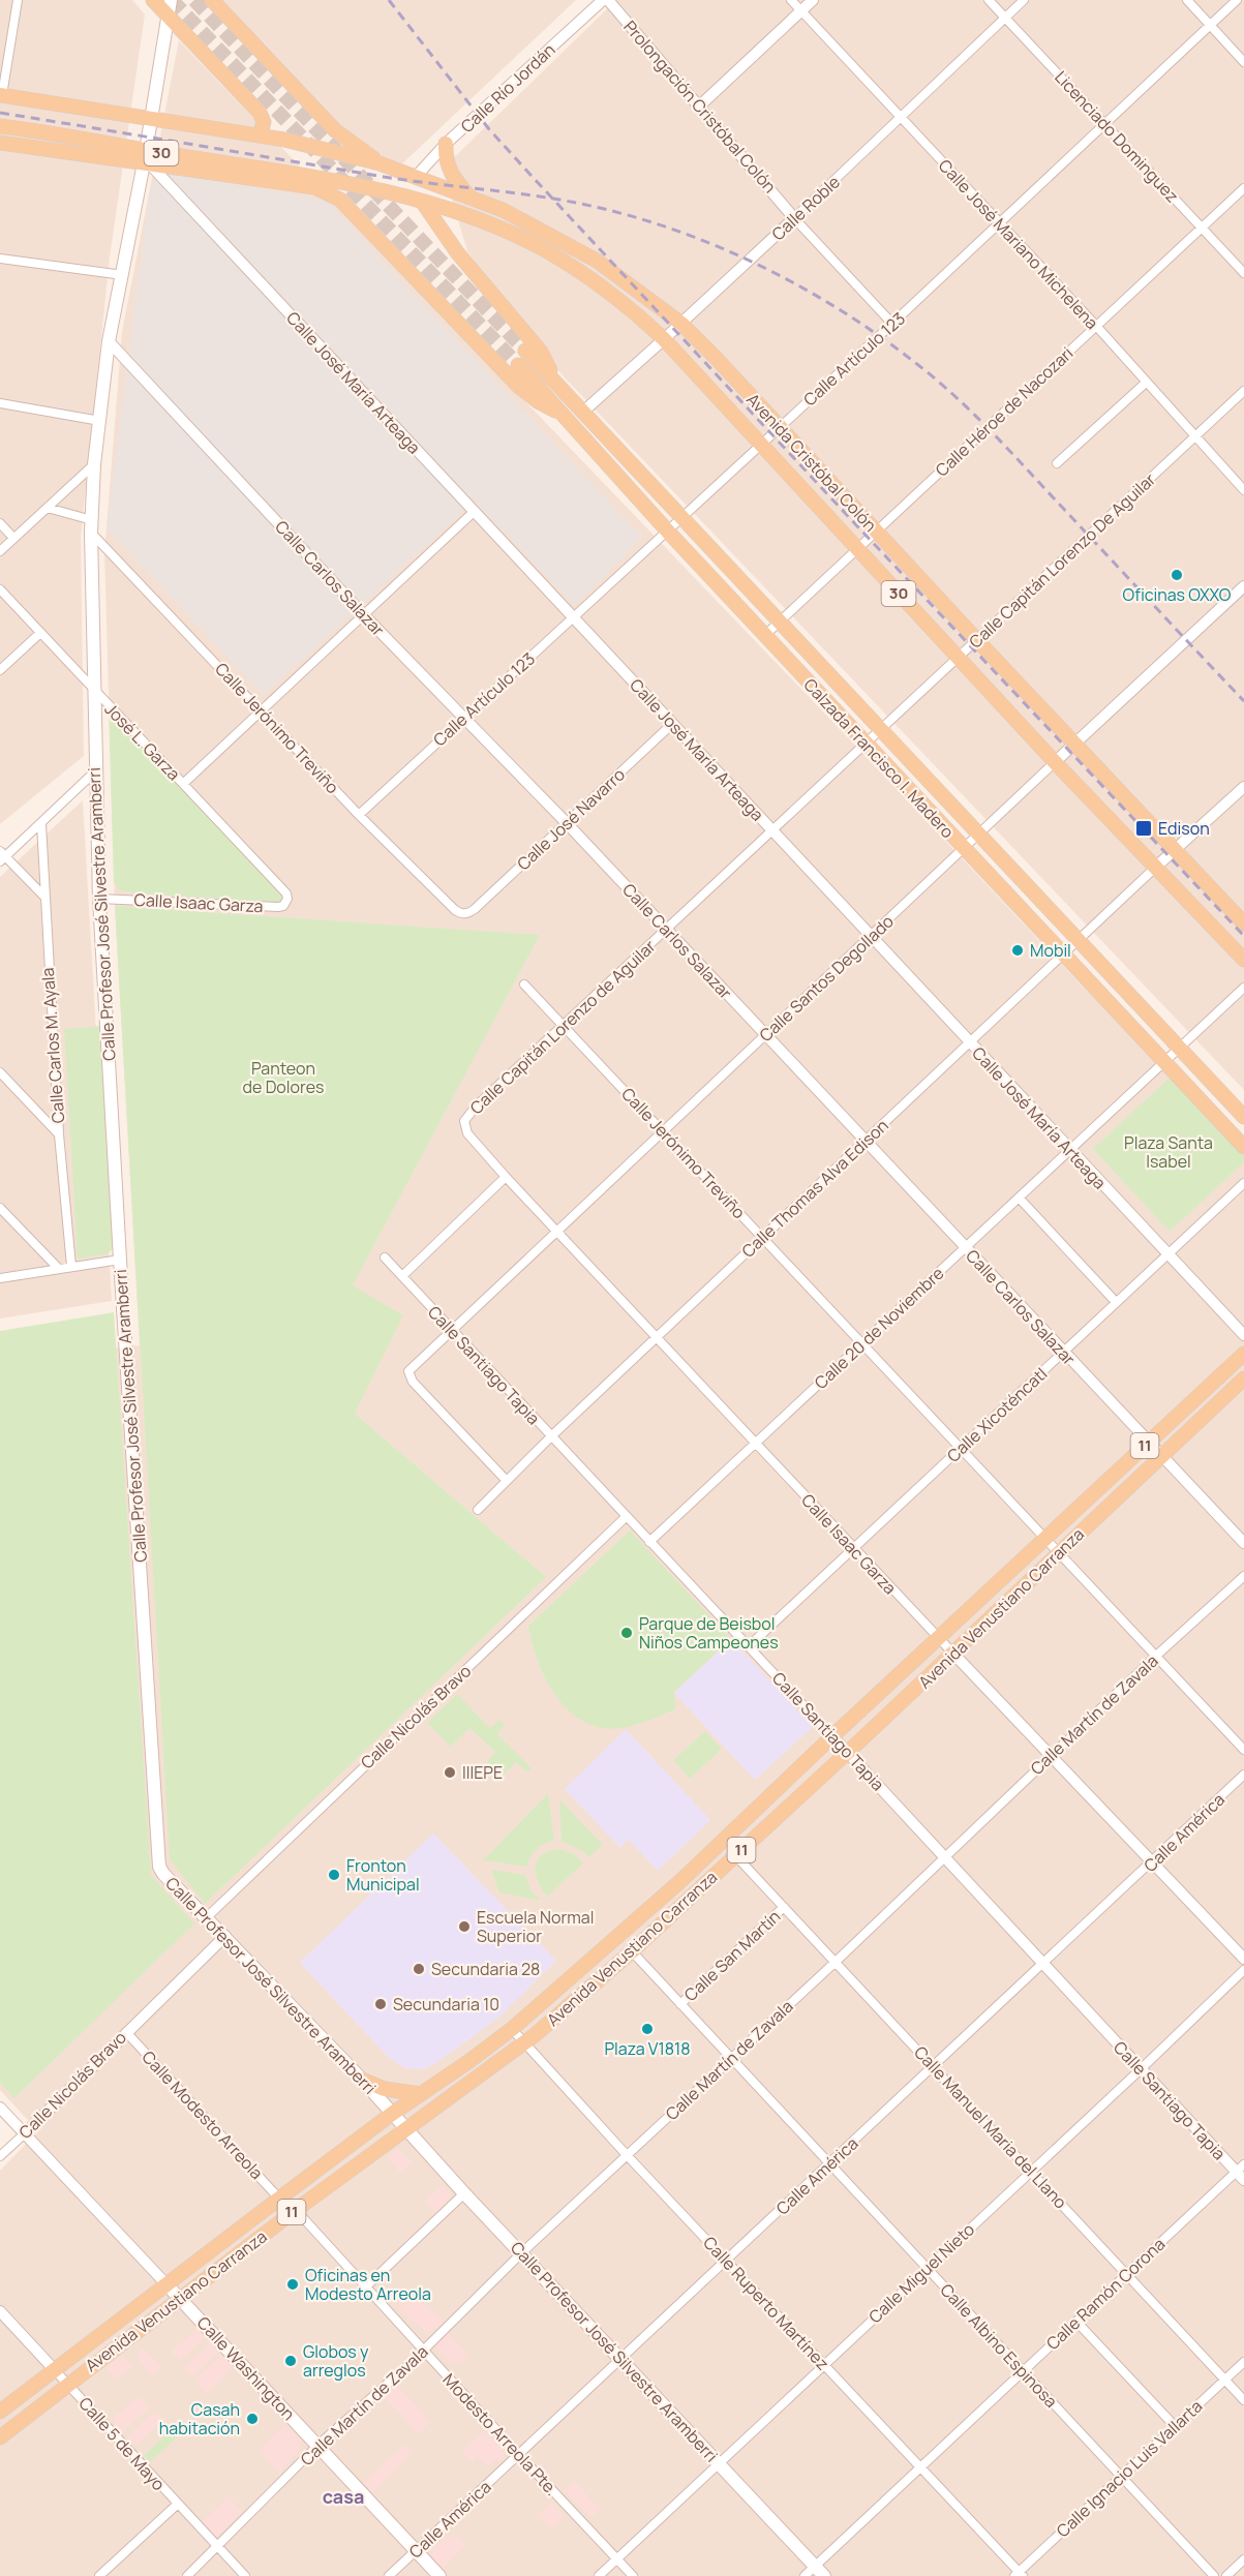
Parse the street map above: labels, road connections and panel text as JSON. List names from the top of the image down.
{
  "streets": {
    "main road": [
      "30",
      "Avenida Cristóbal Colón",
      "Calzada Francisco I. Madero",
      "Calle Profesor José Silvestre Aramberri",
      "11",
      "Avenida Venustiano Carranza",
      "Calle Washington"
    ],
    "street": [
      "Calle Río Jordán",
      "Prolongación Cristóbal Colón",
      "Licenciado Dominguez",
      "Calle Roble",
      "Calle José Mariano Michelena",
      "Calle Artículo 123",
      "Calle José María Arteaga",
      "Calle Héroe de Nacozari",
      "Calle Capitán Lorenzo De Aguilar",
      "Calle Carlos Salazar",
      "Calle Jerónimo Treviño",
      "José L. Garza",
      "Calle José Navarro",
      "Calle Isaac Garza",
      "Calle Santos Degollado",
      "Calle Capitán Lorenzo de Aguilar",
      "Calle Carlos M. Ayala",
      "Calle Thomas Alva Edison",
      "Calle 20 de Noviembre",
      "Calle Santiago Tapia",
      "Calle Xicoténcatl",
      "Calle Martín de Zavala",
      "Calle Nicolás Bravo",
      "Calle América",
      "Calle San Martín",
      "Calle Modesto Arreola",
      "Calle Manuel Maria del Llano",
      "Calle Miguel Nieto",
      "Calle Ramón Corona",
      "Calle Ruperto Martínez",
      "Calle Albino Espinosa",
      "Modesto Arreola Pte.",
      "Calle 5 de Mayo",
      "Calle Ignacio Luis Vallarta"
    ]
  },
  "crossings": [
    ["Calle Río Jordán", "Avenida Cristóbal Colón"],
    ["Prolongación Cristóbal Colón", "Calle Roble"],
    ["Prolongación Cristóbal Colón", "Calle Artículo 123"],
    ["Licenciado Dominguez", "Calle Roble"],
    ["Licenciado Dominguez", "Calle Artículo 123"],
    ["Licenciado Dominguez", "Calle Héroe de Nacozari"],
    ["30", "Calle José María Arteaga"],
    ["30", "Avenida Cristóbal Colón"],
    ["30", "Calle Profesor José Silvestre Aramberri"],
    ["Calle Roble", "Calle José Mariano Michelena"],
    ["Calle Roble", "Avenida Cristóbal Colón"],
    ["Calle Roble", "Calzada Francisco I. Madero"],
    ["Calle José Mariano Michelena", "Calle Artículo 123"],
    ["Calle José Mariano Michelena", "Calle Héroe de Nacozari"],
    ["Calle José Mariano Michelena", "Calle Capitán Lorenzo De Aguilar"],
    ["Calle Artículo 123", "Calle José María Arteaga"],
    ["Calle Artículo 123", "Avenida Cristóbal Colón"],
    ["Calle Artículo 123", "Calle Carlos Salazar"],
    ["Calle Artículo 123", "Calle Jerónimo Treviño"],
    ["Calle Artículo 123", "Calzada Francisco I. Madero"],
    ["Calle José María Arteaga", "Avenida Cristóbal Colón"],
    ["Calle José María Arteaga", "Calle José Navarro"],
    ["Calle José María Arteaga", "Calle Profesor José Silvestre Aramberri"],
    ["Calle José María Arteaga", "Calle Santos Degollado"],
    ["Calle José María Arteaga", "Calle Capitán Lorenzo de Aguilar"],
    ["Calle José María Arteaga", "Calle Thomas Alva Edison"],
    ["Calle José María Arteaga", "Calle 20 de Noviembre"],
    ["Calle José María Arteaga", "Calle Xicoténcatl"],
    ["Calle Héroe de Nacozari", "Avenida Cristóbal Colón"],
    ["Calle Héroe de Nacozari", "Calzada Francisco I. Madero"],
    ["Avenida Cristóbal Colón", "Calle Capitán Lorenzo De Aguilar"],
    ["Avenida Cristóbal Colón", "Calle Profesor José Silvestre Aramberri"],
    ["Avenida Cristóbal Colón", "Calle Santos Degollado"],
    ["Avenida Cristóbal Colón", "Calle Thomas Alva Edison"],
    ["Calle Capitán Lorenzo De Aguilar", "Calzada Francisco I. Madero"],
    ["Calle Capitán Lorenzo De Aguilar", "Calle Capitán Lorenzo de Aguilar"],
    ["Calle Carlos Salazar", "Calle José Navarro"],
    ["Calle Carlos Salazar", "Calle Profesor José Silvestre Aramberri"],
    ["Calle Carlos Salazar", "Calle Santos Degollado"],
    ["Calle Carlos Salazar", "Calle Capitán Lorenzo de Aguilar"],
    ["Calle Carlos Salazar", "Calle Thomas Alva Edison"],
    ["Calle Carlos Salazar", "Calle 20 de Noviembre"],
    ["Calle Carlos Salazar", "Calle Xicoténcatl"],
    ["Calle Carlos Salazar", "Avenida Venustiano Carranza"],
    ["Calle Jerónimo Treviño", "Calle José Navarro"],
    ["Calle Jerónimo Treviño", "Calle Profesor José Silvestre Aramberri"],
    ["Calle Jerónimo Treviño", "Calle Santos Degollado"],
    ["Calle Jerónimo Treviño", "Calle Capitán Lorenzo de Aguilar"],
    ["Calle Jerónimo Treviño", "Calle Thomas Alva Edison"],
    ["Calle Jerónimo Treviño", "Calle 20 de Noviembre"],
    ["Calle Jerónimo Treviño", "Calle Xicoténcatl"],
    ["Calle Jerónimo Treviño", "Avenida Venustiano Carranza"],
    ["Calle Jerónimo Treviño", "Calle Martín de Zavala"],
    ["José L. Garza", "Calle Isaac Garza"],
    ["José L. Garza", "Calle Profesor José Silvestre Aramberri"],
    ["Calzada Francisco I. Madero", "Calle Santos Degollado"],
    ["Calzada Francisco I. Madero", "Calle Capitán Lorenzo de Aguilar"],
    ["Calzada Francisco I. Madero", "Calle Thomas Alva Edison"],
    ["Calzada Francisco I. Madero", "Calle 20 de Noviembre"],
    ["Calle Isaac Garza", "Calle Profesor José Silvestre Aramberri"],
    ["Calle Isaac Garza", "Calle Santos Degollado"],
    ["Calle Isaac Garza", "Calle Capitán Lorenzo de Aguilar"],
    ["Calle Isaac Garza", "Calle Thomas Alva Edison"],
    ["Calle Isaac Garza", "Calle 20 de Noviembre"],
    ["Calle Isaac Garza", "Calle Xicoténcatl"],
    ["Calle Isaac Garza", "Avenida Venustiano Carranza"],
    ["Calle Isaac Garza", "Calle Martín de Zavala"],
    ["Calle Isaac Garza", "Calle América"],
    ["Calle Profesor José Silvestre Aramberri", "Avenida Venustiano Carranza"],
    ["Calle Profesor José Silvestre Aramberri", "Calle Martín de Zavala"],
    ["Calle Profesor José Silvestre Aramberri", "Calle Nicolás Bravo"],
    ["Calle Profesor José Silvestre Aramberri", "Calle América"],
    ["Calle Profesor José Silvestre Aramberri", "Calle Miguel Nieto"],
    ["Calle Profesor José Silvestre Aramberri", "Calle Ramón Corona"],
    ["Calle Santos Degollado", "Calle Thomas Alva Edison"],
    ["Calle Santos Degollado", "Calle Santiago Tapia"],
    ["Calle Thomas Alva Edison", "Calle Santiago Tapia"],
    ["Calle 20 de Noviembre", "Calle Santiago Tapia"],
    ["Calle Santiago Tapia", "Calle Xicoténcatl"],
    ["Calle Santiago Tapia", "Avenida Venustiano Carranza"],
    ["Calle Santiago Tapia", "Calle Martín de Zavala"],
    ["Calle Santiago Tapia", "Calle Nicolás Bravo"],
    ["Calle Santiago Tapia", "Calle América"],
    ["Calle Santiago Tapia", "Calle Miguel Nieto"],
    ["Calle Santiago Tapia", "Calle Ramón Corona"],
    ["Avenida Venustiano Carranza", "Calle Modesto Arreola"],
    ["Avenida Venustiano Carranza", "Calle Manuel Maria del Llano"],
    ["Avenida Venustiano Carranza", "Calle Ruperto Martínez"],
    ["Avenida Venustiano Carranza", "Calle Albino Espinosa"],
    ["Avenida Venustiano Carranza", "Calle Washington"],
    ["Avenida Venustiano Carranza", "Modesto Arreola Pte."],
    ["Avenida Venustiano Carranza", "Calle 5 de Mayo"],
    ["Calle Martín de Zavala", "Calle Manuel Maria del Llano"],
    ["Calle Martín de Zavala", "Calle Ruperto Martínez"],
    ["Calle Martín de Zavala", "Calle Albino Espinosa"],
    ["Calle Martín de Zavala", "Calle Washington"],
    ["Calle Martín de Zavala", "Modesto Arreola Pte."],
    ["Calle Martín de Zavala", "Calle 5 de Mayo"],
    ["Calle Nicolás Bravo", "Calle Modesto Arreola"],
    ["Calle Nicolás Bravo", "Calle Washington"],
    ["Calle América", "Calle Manuel Maria del Llano"],
    ["Calle América", "Calle Ruperto Martínez"],
    ["Calle América", "Calle Albino Espinosa"],
    ["Calle América", "Calle Washington"],
    ["Calle América", "Modesto Arreola Pte."],
    ["Calle San Martín", "Calle Manuel Maria del Llano"],
    ["Calle San Martín", "Calle Albino Espinosa"],
    ["Calle Manuel Maria del Llano", "Calle Miguel Nieto"],
    ["Calle Manuel Maria del Llano", "Calle Ramón Corona"],
    ["Calle Manuel Maria del Llano", "Calle Ignacio Luis Vallarta"],
    ["Calle Miguel Nieto", "Calle Ruperto Martínez"],
    ["Calle Miguel Nieto", "Calle Albino Espinosa"],
    ["Calle Miguel Nieto", "Modesto Arreola Pte."],
    ["Calle Ramón Corona", "Calle Ruperto Martínez"],
    ["Calle Ramón Corona", "Calle Albino Espinosa"],
    ["Calle Ruperto Martínez", "Calle Ignacio Luis Vallarta"],
    ["Calle Albino Espinosa", "Calle Ignacio Luis Vallarta"]
  ],
  "districts": ["casa"],
  "parks": ["Panteon de Dolores", "Plaza Santa Isabel"],
  "places": {
    "other": [
      "Oficinas OXXO",
      "Mobil",
      "Parque de Beisbol Niños Campeones",
      "IIIEPE",
      "Fronton Municipal",
      "Escuela Normal Superior",
      "Secundaria 28",
      "Secundaria 10",
      "Plaza V1818",
      "Oficinas en Modesto Arreola",
      "Globos y arreglos",
      "Casah habitación"
    ],
    "transit": ["Edison"]
  }
}
